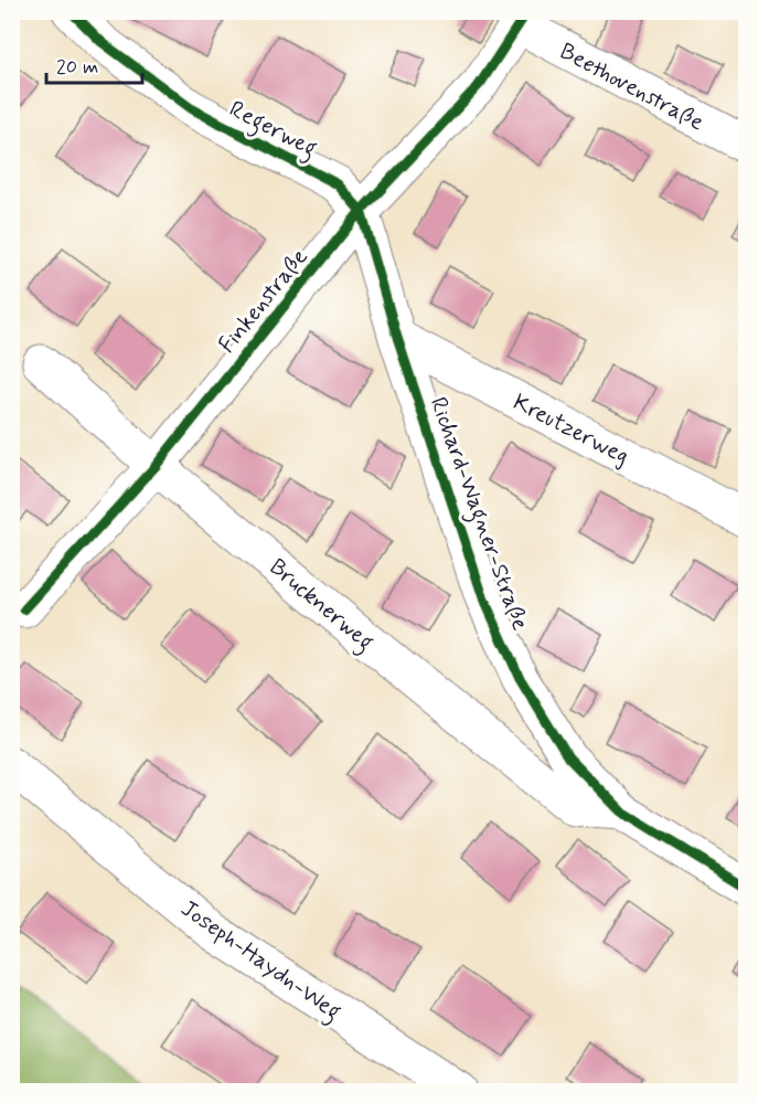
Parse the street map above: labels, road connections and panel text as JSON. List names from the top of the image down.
{
  "streets": {
    "street": [
      "Beethovenstraße",
      "Regerweg",
      "Finkenstraße",
      "Kreutzerweg",
      "Richard-Wagner-Straße",
      "Brucknerweg",
      "Joseph-Haydn-Weg"
    ]
  },
  "crossings": [
    ["Beethovenstraße", "Finkenstraße"],
    ["Regerweg", "Finkenstraße"],
    ["Regerweg", "Richard-Wagner-Straße"],
    ["Finkenstraße", "Richard-Wagner-Straße"],
    ["Finkenstraße", "Brucknerweg"],
    ["Kreutzerweg", "Richard-Wagner-Straße"],
    ["Richard-Wagner-Straße", "Brucknerweg"]
  ],
  "scale_bar": "20 m"
}
